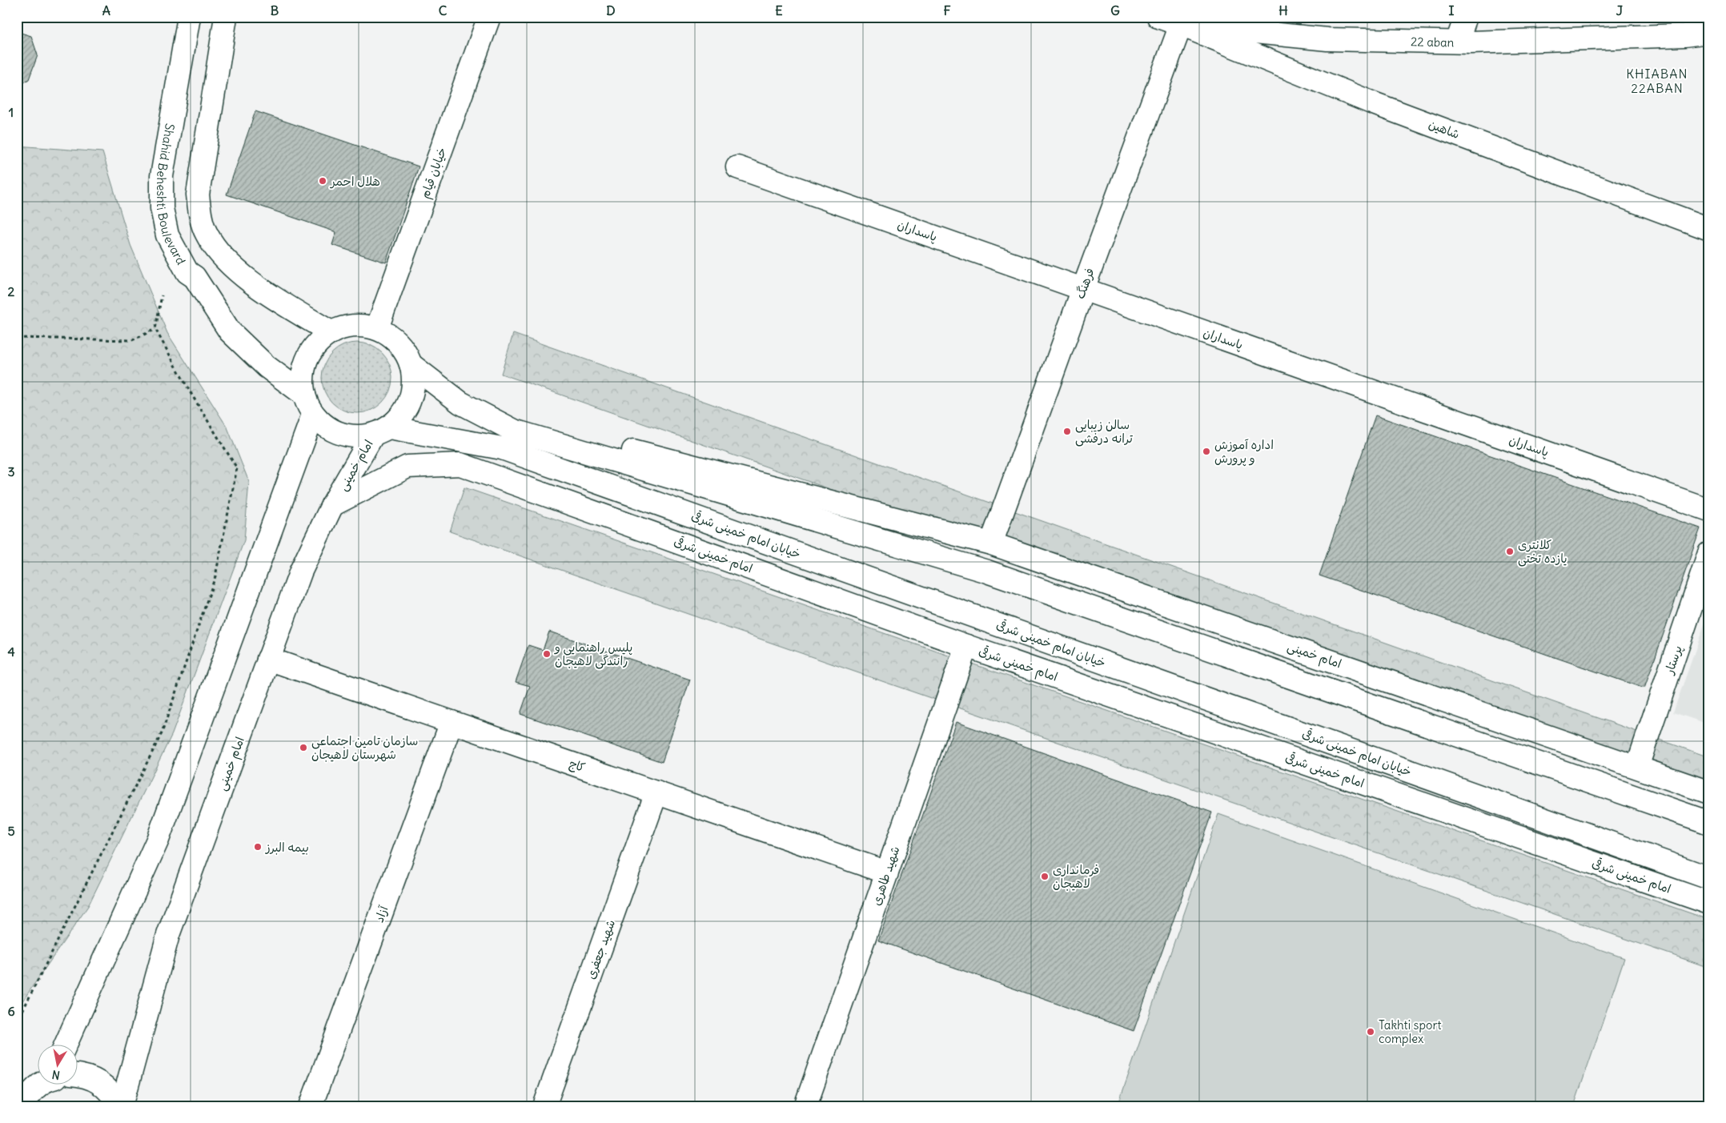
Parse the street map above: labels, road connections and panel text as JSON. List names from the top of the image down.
{
  "streets": {
    "main road": [
      "22 aban",
      "شاهین",
      "خیابان قیام",
      "Shahid Beheshti Boulevard",
      "پاسداران",
      "فرهنگ",
      "امام خمینی",
      "خیابان امام خمینی شرقی",
      "امام خمینی شرقی",
      "پرستار",
      "کاج",
      "شهید طاهری",
      "آزاد",
      "شهید جعفری"
    ]
  },
  "crossings": [
    ["22 aban", "شاهین"],
    ["22 aban", "فرهنگ"],
    ["شاهین", "فرهنگ"],
    ["خیابان قیام", "Shahid Beheshti Boulevard"],
    ["خیابان قیام", "امام خمینی"],
    ["خیابان قیام", "خیابان امام خمینی شرقی"],
    ["Shahid Beheshti Boulevard", "امام خمینی"],
    ["Shahid Beheshti Boulevard", "خیابان امام خمینی شرقی"],
    ["پاسداران", "فرهنگ"],
    ["فرهنگ", "امام خمینی"],
    ["امام خمینی", "خیابان امام خمینی شرقی"],
    ["امام خمینی", "امام خمینی شرقی"],
    ["امام خمینی", "پرستار"],
    ["امام خمینی", "کاج"],
    ["امام خمینی شرقی", "شهید طاهری"],
    ["کاج", "شهید طاهری"],
    ["کاج", "آزاد"],
    ["کاج", "شهید جعفری"]
  ],
  "districts": ["KHIABAN 22ABAN"],
  "places": [
    "هلال احمر",
    "سالن زیبایی ترانه درفشی",
    "اداره آموزش و پرورش",
    "کلانتری یازده تختی",
    "پلیس راهنمایی و رانندگی لاهیجان",
    "سازمان تامین اجتماعی شهرستان لاهیجان",
    "بیمه البرز",
    "فرمانداری لاهیجان",
    "Takhti sport complex"
  ],
  "north": "bottom",
  "grid": {
    "columns": [
      "A",
      "B",
      "C",
      "D",
      "E",
      "F",
      "G",
      "H",
      "I",
      "J"
    ],
    "rows": [
      "1",
      "2",
      "3",
      "4",
      "5",
      "6"
    ]
  }
}
